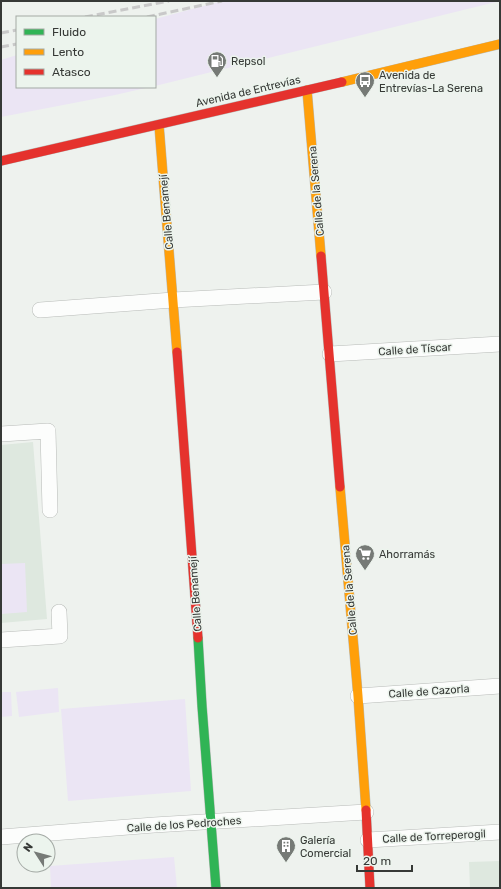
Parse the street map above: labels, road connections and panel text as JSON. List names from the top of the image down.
{
  "streets": {
    "street": [
      "Avenida de Entrevías",
      "Calle de la Serena",
      "Calle Benamejí",
      "Calle de Tíscar",
      "Calle de Cazorla",
      "Calle de los Pedroches",
      "Calle de Torreperogil"
    ]
  },
  "crossings": [
    ["Avenida de Entrevías", "Calle de la Serena"],
    ["Avenida de Entrevías", "Calle Benamejí"],
    ["Calle de la Serena", "Calle de Tíscar"],
    ["Calle de la Serena", "Calle de Cazorla"],
    ["Calle de la Serena", "Calle de los Pedroches"],
    ["Calle de la Serena", "Calle de Torreperogil"],
    ["Calle Benamejí", "Calle de los Pedroches"]
  ],
  "places": {
    "fuel station": ["Repsol"],
    "bus stop": ["Avenida de Entrevías-La Serena"],
    "supermarket": ["Ahorramás"],
    "building": ["Galería Comercial"]
  },
  "legend": ["Fluido", "Lento", "Atasco"],
  "scale_bar": "20 m",
  "north": "top left"
}
